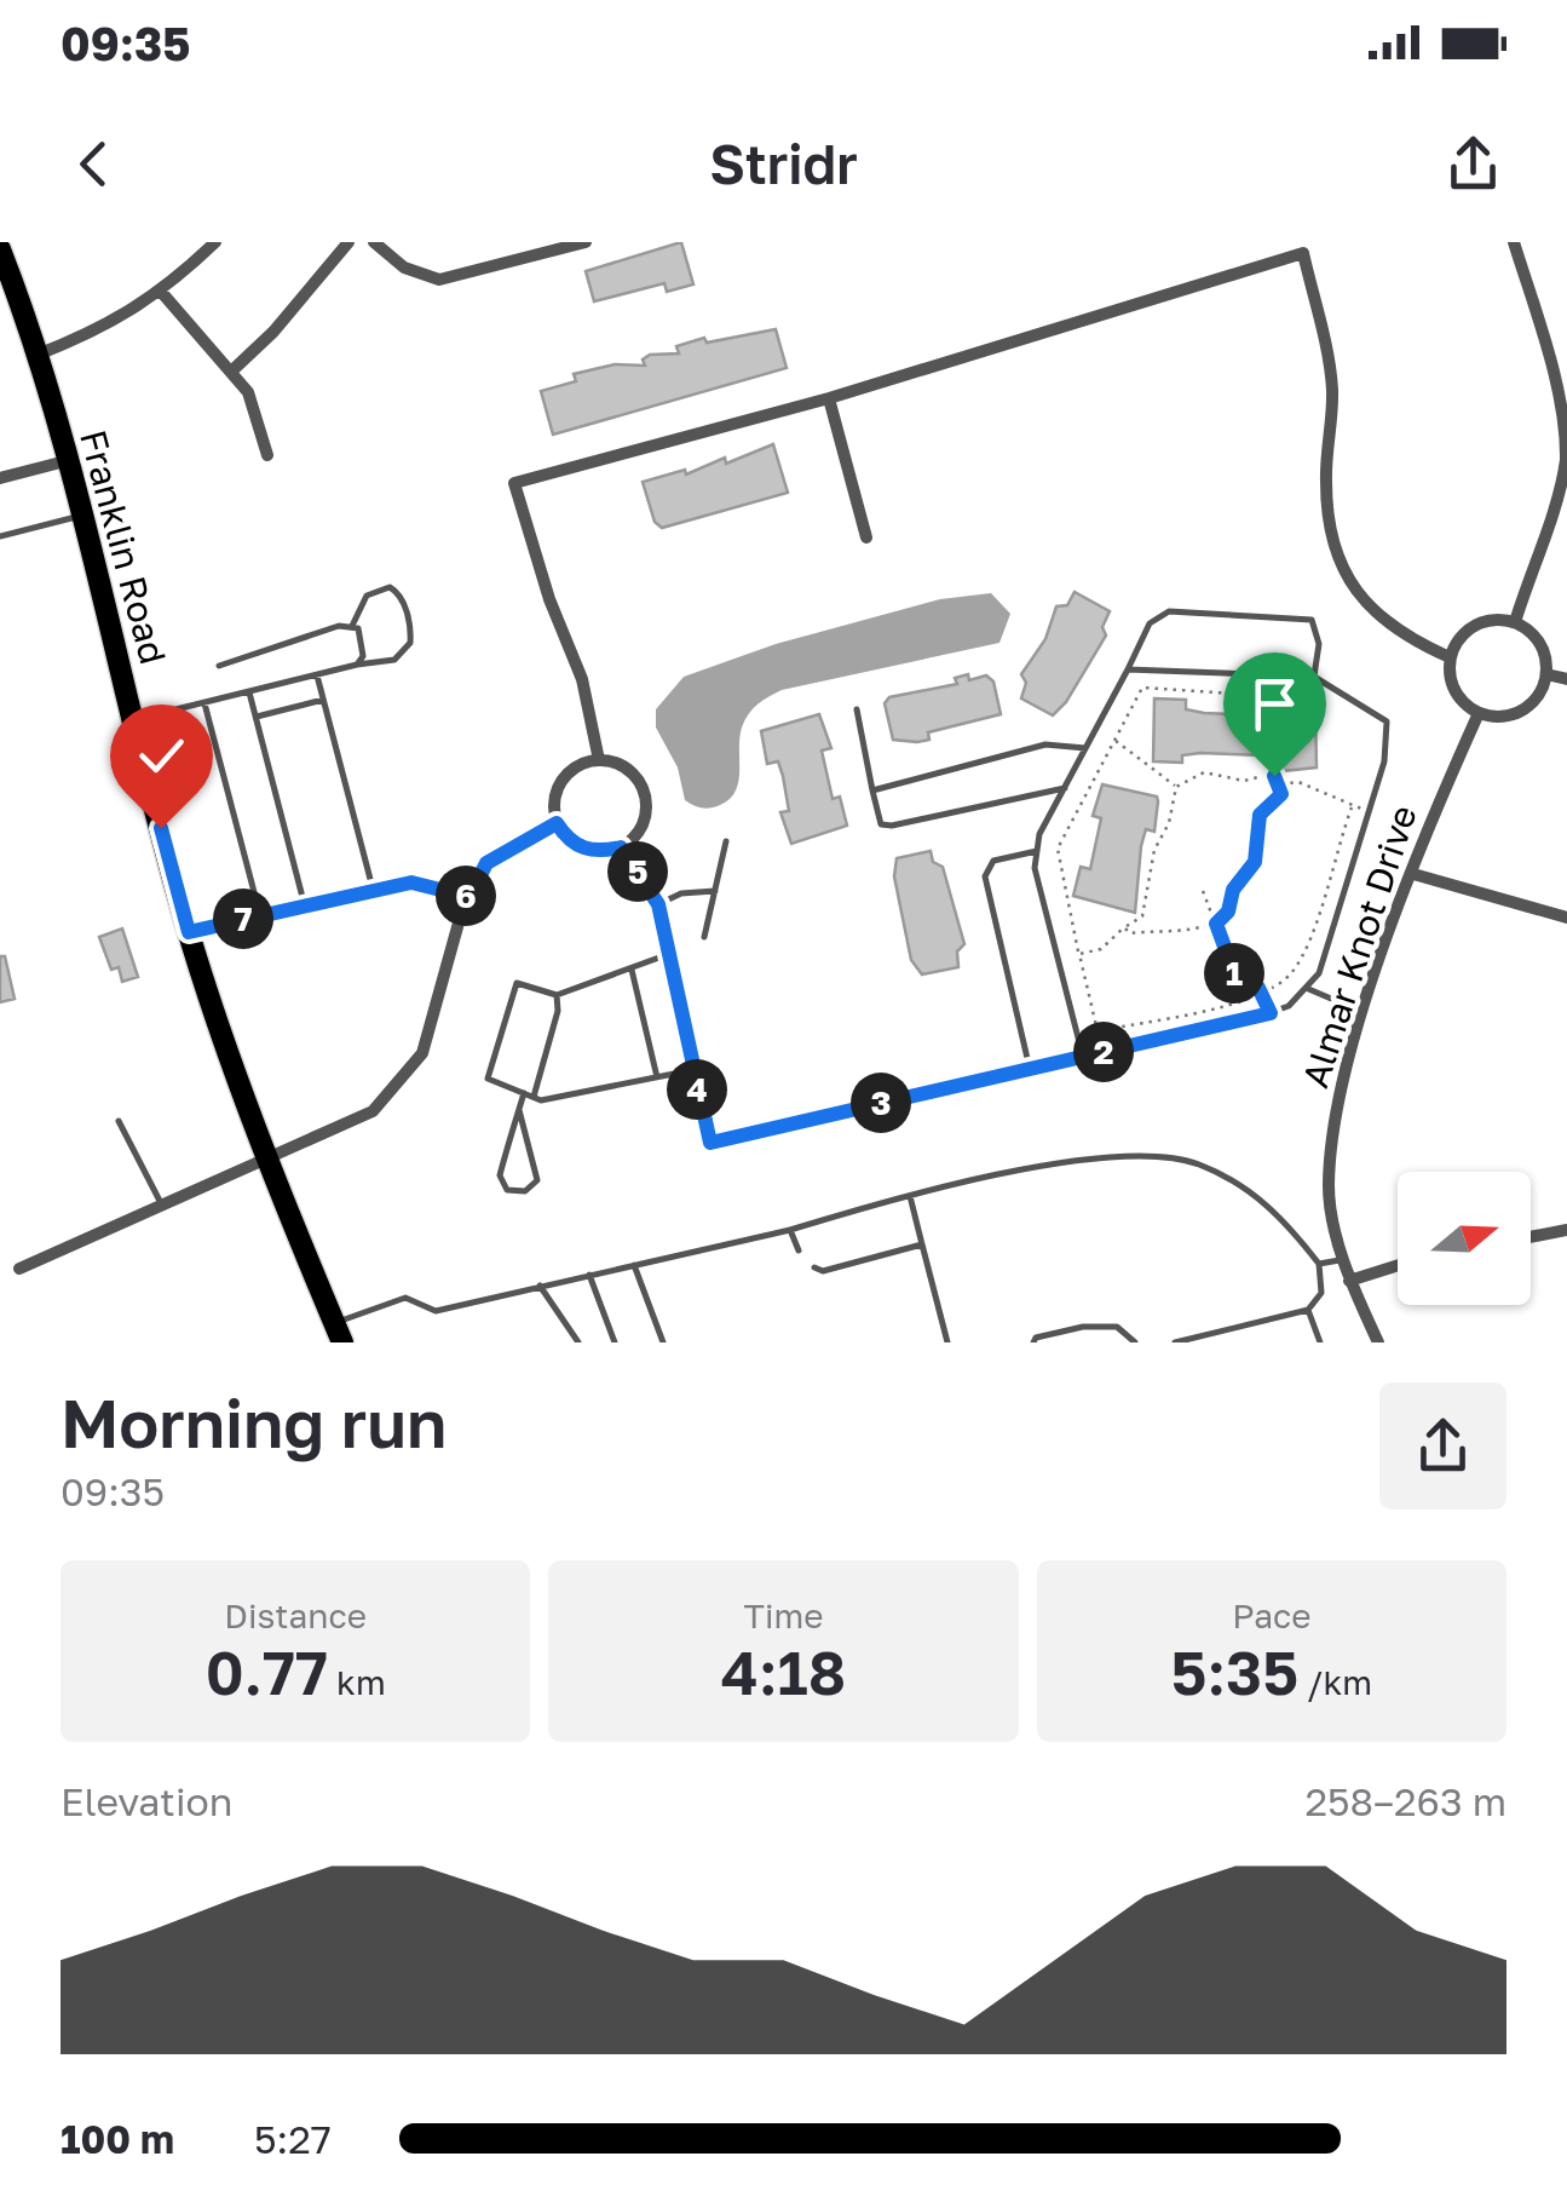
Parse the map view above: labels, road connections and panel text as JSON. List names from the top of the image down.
{
  "streets": {
    "main road": ["Franklin Road"],
    "street": ["Almar Knot Drive"]
  },
  "north": "right",
  "page": {
    "status": "09:35",
    "header": "Stridr",
    "pins": [
      "5",
      "6",
      "7",
      "1",
      "2",
      "4",
      "3"
    ],
    "heading": ["Morning run", "09:35"],
    "stats": [
      ["Distance", "0.77 km"],
      ["Time", "4:18"],
      ["Pace", "5:35 /km"]
    ],
    "chart": ["Elevation", "258–263 m"],
    "list": [
      {
        "name": "100 m",
        "note": "5:27"
      }
    ]
  }
}
